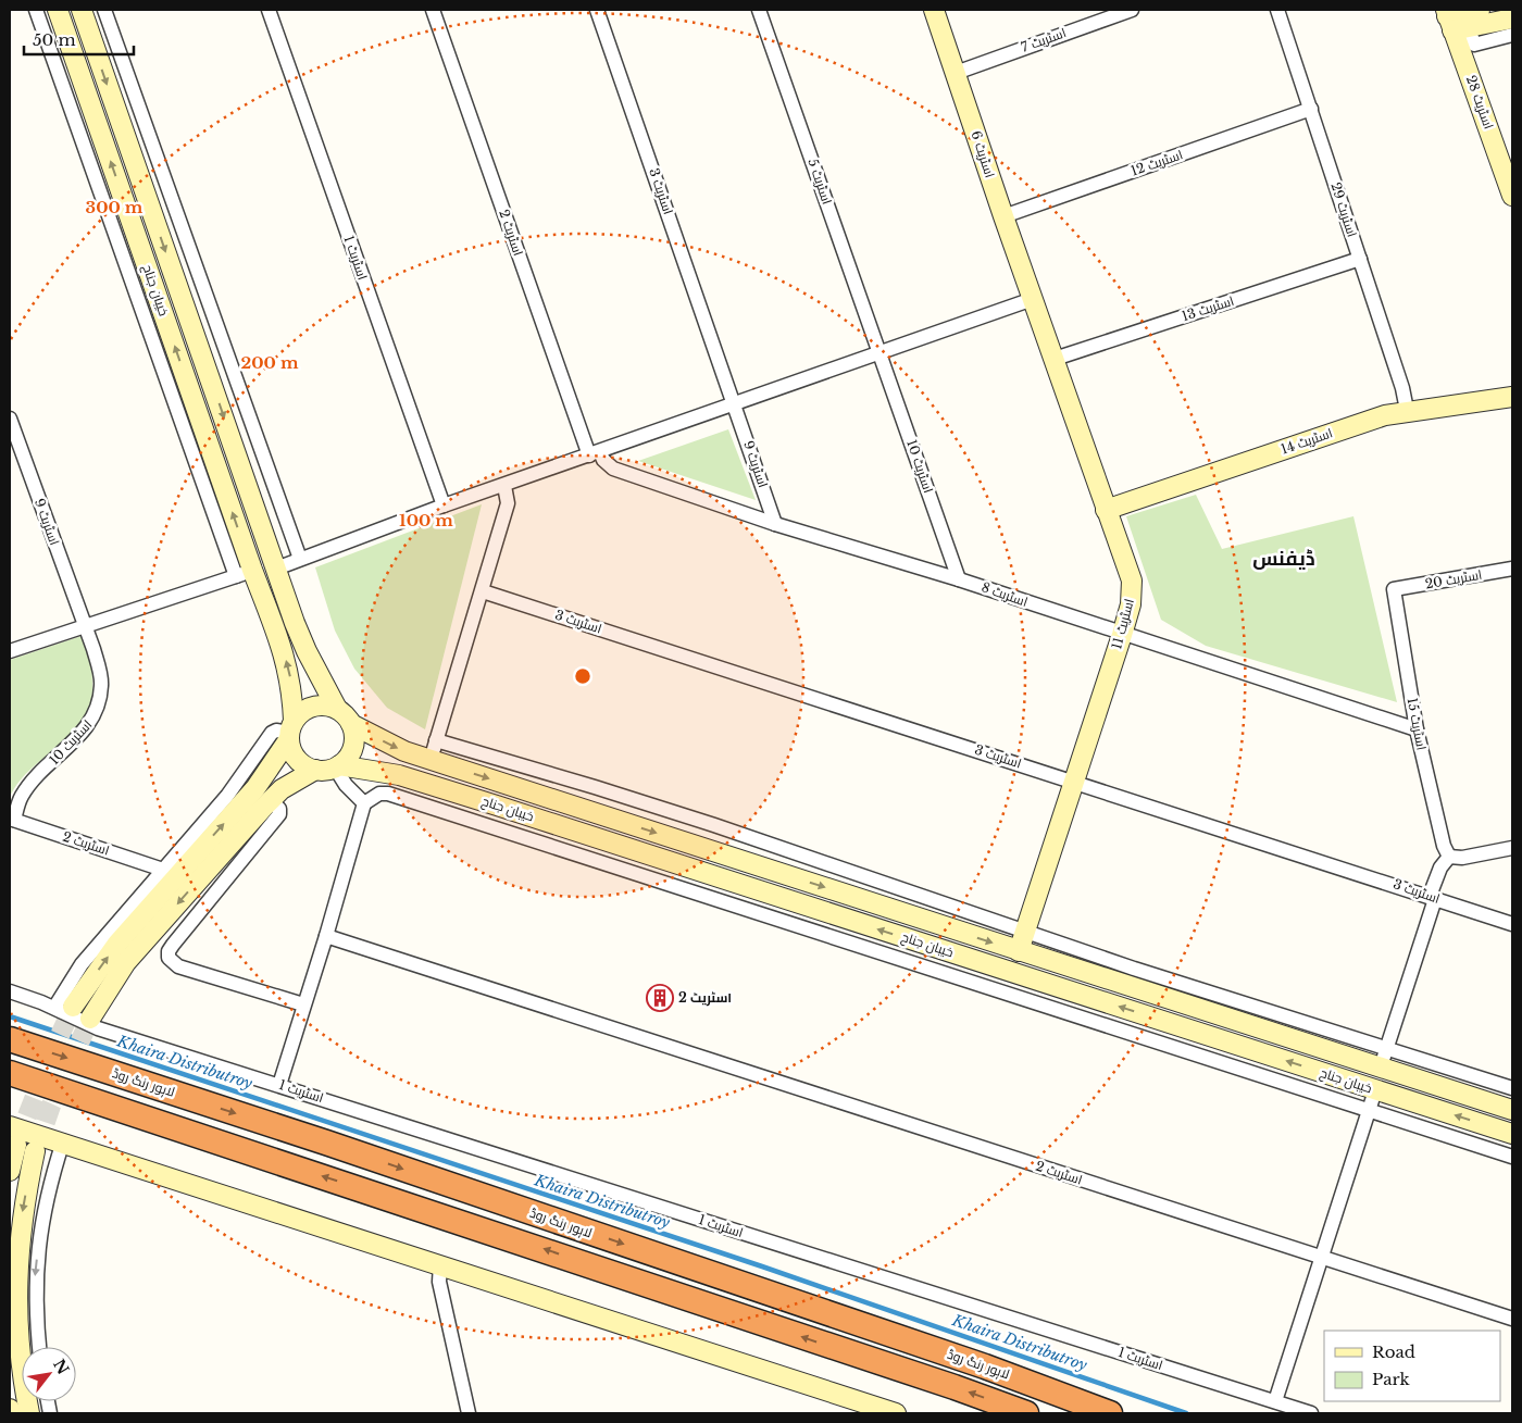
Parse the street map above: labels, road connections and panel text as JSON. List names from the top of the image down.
{
  "streets": {
    "highway": ["لاہور رنگ روڈ"],
    "main road": [
      "اسٹریٹ 28",
      "اسٹریٹ 6",
      "خیبان جناح",
      "اسٹریٹ 14",
      "اسٹریٹ 11"
    ],
    "street": [
      "اسٹریٹ 7",
      "اسٹریٹ 12",
      "اسٹریٹ 5",
      "اسٹریٹ 3",
      "اسٹریٹ 29",
      "اسٹریٹ 2",
      "اسٹریٹ 1",
      "اسٹریٹ 13",
      "اسٹریٹ 9",
      "اسٹریٹ 10",
      "اسٹریٹ 20",
      "اسٹریٹ 8",
      "اسٹریٹ 15"
    ]
  },
  "crossings": [
    ["اسٹریٹ 7", "اسٹریٹ 6"],
    ["اسٹریٹ 6", "اسٹریٹ 12"],
    ["اسٹریٹ 6", "اسٹریٹ 11"],
    ["اسٹریٹ 12", "اسٹریٹ 29"],
    ["اسٹریٹ 5", "اسٹریٹ 10"],
    ["اسٹریٹ 3", "اسٹریٹ 9"],
    ["اسٹریٹ 3", "اسٹریٹ 11"],
    ["اسٹریٹ 29", "اسٹریٹ 13"],
    ["اسٹریٹ 29", "اسٹریٹ 14"],
    ["اسٹریٹ 2", "اسٹریٹ 10"],
    ["اسٹریٹ 2", "اسٹریٹ 8"],
    ["خیبان جناح", "اسٹریٹ 11"],
    ["اسٹریٹ 13", "اسٹریٹ 11"],
    ["اسٹریٹ 14", "اسٹریٹ 11"],
    ["اسٹریٹ 9", "اسٹریٹ 10"],
    ["اسٹریٹ 9", "اسٹریٹ 8"],
    ["اسٹریٹ 10", "اسٹریٹ 8"],
    ["اسٹریٹ 20", "اسٹریٹ 15"],
    ["اسٹریٹ 8", "اسٹریٹ 11"],
    ["اسٹریٹ 8", "اسٹریٹ 15"]
  ],
  "districts": ["ڈیفنس"],
  "water": ["Khaira Distributroy"],
  "places": {
    "building": ["اسٹریٹ 2"]
  },
  "legend": ["Road", "Park"],
  "scale_bar": "50 m",
  "north": "top right",
  "rings": ["300 m", "200 m", "100 m"]
}
